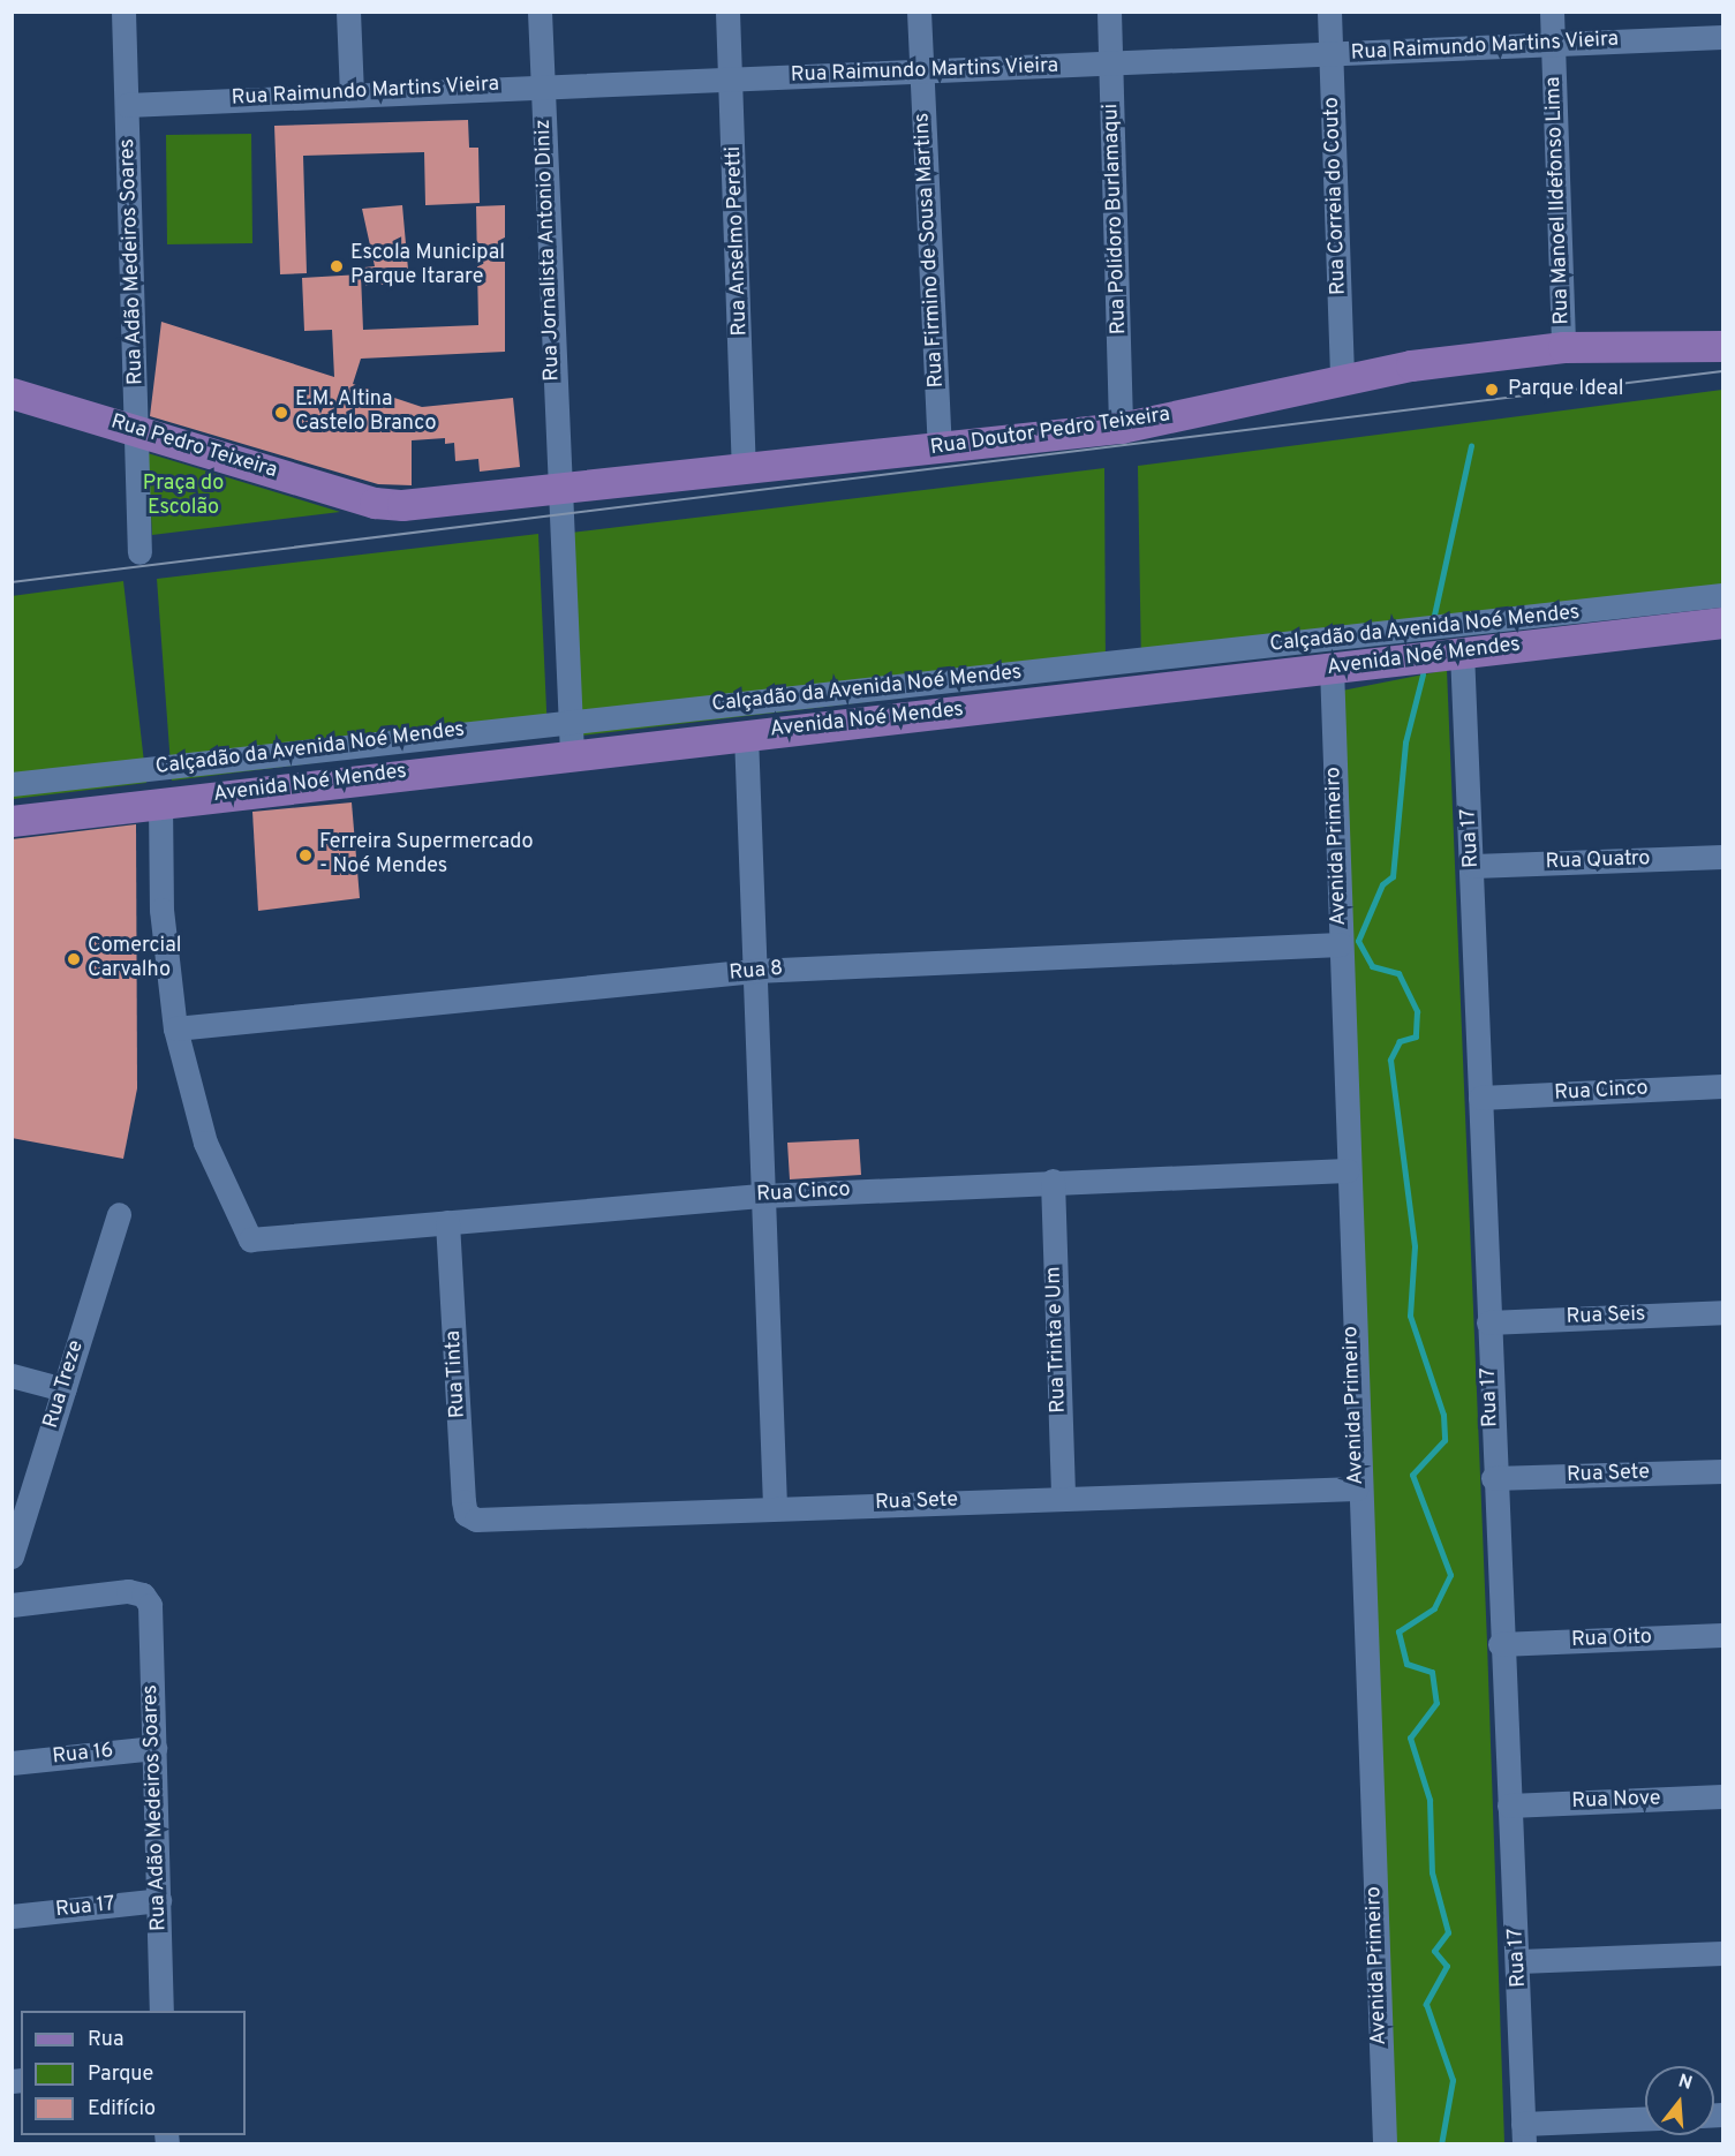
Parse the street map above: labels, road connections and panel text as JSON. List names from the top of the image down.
{
  "streets": {
    "main road": ["Rua Doutor Pedro Teixeira", "Rua Pedro Teixeira", "Avenida Noé Mendes"],
    "street": [
      "Rua Raimundo Martins Vieira",
      "Rua Correia do Couto",
      "Rua Manoel Ildefonso Lima",
      "Rua Polidoro Burlamaqui",
      "Rua Anselmo Peretti",
      "Rua Jornalista Antonio Diniz",
      "Rua Firmino de Sousa Martins",
      "Rua Adão Medeiros Soares",
      "Calçadão da Avenida Noé Mendes",
      "Rua 17",
      "Avenida Primeiro",
      "Rua Quatro",
      "Rua 8",
      "Rua Cinco",
      "Rua Seis",
      "Rua Trinta e Um",
      "Rua Tinta",
      "Rua Treze",
      "Rua Sete",
      "Rua Oito",
      "Rua 16",
      "Rua Nove"
    ]
  },
  "crossings": [
    ["Rua Raimundo Martins Vieira", "Rua Correia do Couto"],
    ["Rua Raimundo Martins Vieira", "Rua Manoel Ildefonso Lima"],
    ["Rua Raimundo Martins Vieira", "Rua Polidoro Burlamaqui"],
    ["Rua Raimundo Martins Vieira", "Rua Anselmo Peretti"],
    ["Rua Raimundo Martins Vieira", "Rua Jornalista Antonio Diniz"],
    ["Rua Raimundo Martins Vieira", "Rua Firmino de Sousa Martins"],
    ["Rua Raimundo Martins Vieira", "Rua Adão Medeiros Soares"],
    ["Rua Correia do Couto", "Rua Doutor Pedro Teixeira"],
    ["Rua Manoel Ildefonso Lima", "Rua Doutor Pedro Teixeira"],
    ["Rua Polidoro Burlamaqui", "Rua Doutor Pedro Teixeira"],
    ["Rua Anselmo Peretti", "Rua Doutor Pedro Teixeira"],
    ["Rua Jornalista Antonio Diniz", "Rua Doutor Pedro Teixeira"],
    ["Rua Jornalista Antonio Diniz", "Calçadão da Avenida Noé Mendes"],
    ["Rua Jornalista Antonio Diniz", "Avenida Noé Mendes"],
    ["Rua Firmino de Sousa Martins", "Rua Doutor Pedro Teixeira"],
    ["Rua Adão Medeiros Soares", "Rua Pedro Teixeira"],
    ["Rua Adão Medeiros Soares", "Rua 17"],
    ["Rua Adão Medeiros Soares", "Rua 16"],
    ["Rua Doutor Pedro Teixeira", "Rua Pedro Teixeira"],
    ["Avenida Noé Mendes", "Rua 17"],
    ["Avenida Noé Mendes", "Avenida Primeiro"],
    ["Rua 17", "Rua Quatro"],
    ["Rua 17", "Rua Cinco"],
    ["Rua 17", "Rua Seis"],
    ["Rua 17", "Rua Sete"],
    ["Rua 17", "Rua Oito"],
    ["Rua 17", "Rua Nove"],
    ["Avenida Primeiro", "Rua 8"],
    ["Avenida Primeiro", "Rua Cinco"],
    ["Avenida Primeiro", "Rua Sete"],
    ["Rua 8", "Rua Cinco"],
    ["Rua Cinco", "Rua Trinta e Um"],
    ["Rua Cinco", "Rua Tinta"],
    ["Rua Trinta e Um", "Rua Sete"],
    ["Rua Tinta", "Rua Sete"]
  ],
  "parks": ["Praça do Escolão"],
  "places": [
    "Escola Municipal Parque Itarare",
    "Parque Ideal",
    "E.M. Altina Castelo Branco",
    "Ferreira Supermercado - Noé Mendes",
    "Comercial Carvalho"
  ],
  "legend": ["Rua", "Parque", "Edifício"],
  "north": "top"
}
